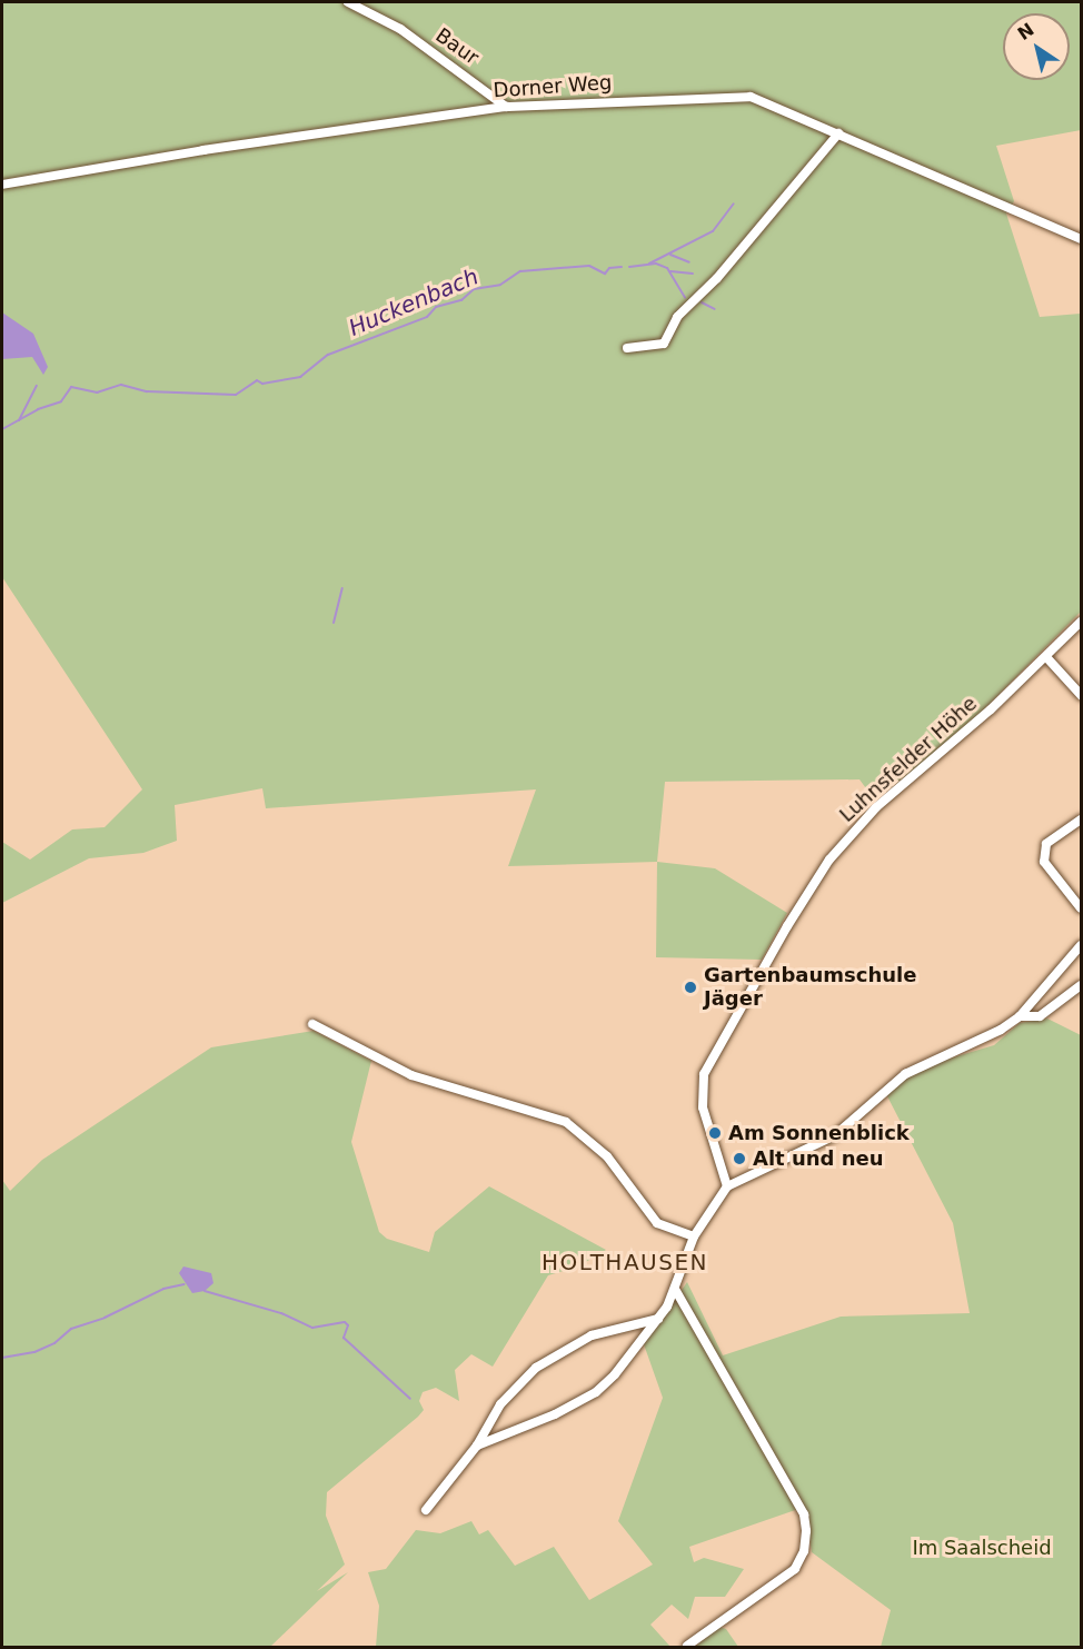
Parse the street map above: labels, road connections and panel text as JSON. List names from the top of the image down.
{
  "streets": {
    "street": ["Baur", "Dorner Weg", "Luhnsfelder Höhe"]
  },
  "crossings": [
    ["Baur", "Dorner Weg"]
  ],
  "districts": ["HOLTHAUSEN"],
  "water": ["Huckenbach"],
  "parks": ["Im Saalscheid"],
  "places": ["Gartenbaumschule Jäger", "Am Sonnenblick", "Alt und neu"],
  "north": "top left"
}
